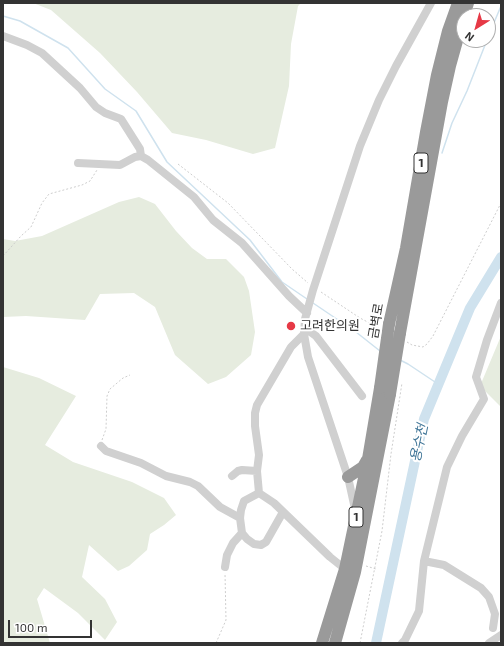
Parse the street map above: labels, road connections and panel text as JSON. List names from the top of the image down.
{
  "streets": {
    "highway": ["1", "금벽로"]
  },
  "crossings": [
    ["1", "금벽로"]
  ],
  "water": ["용수천"],
  "places": ["고려한의원"],
  "scale_bar": "100 m",
  "north": "bottom left"
}
